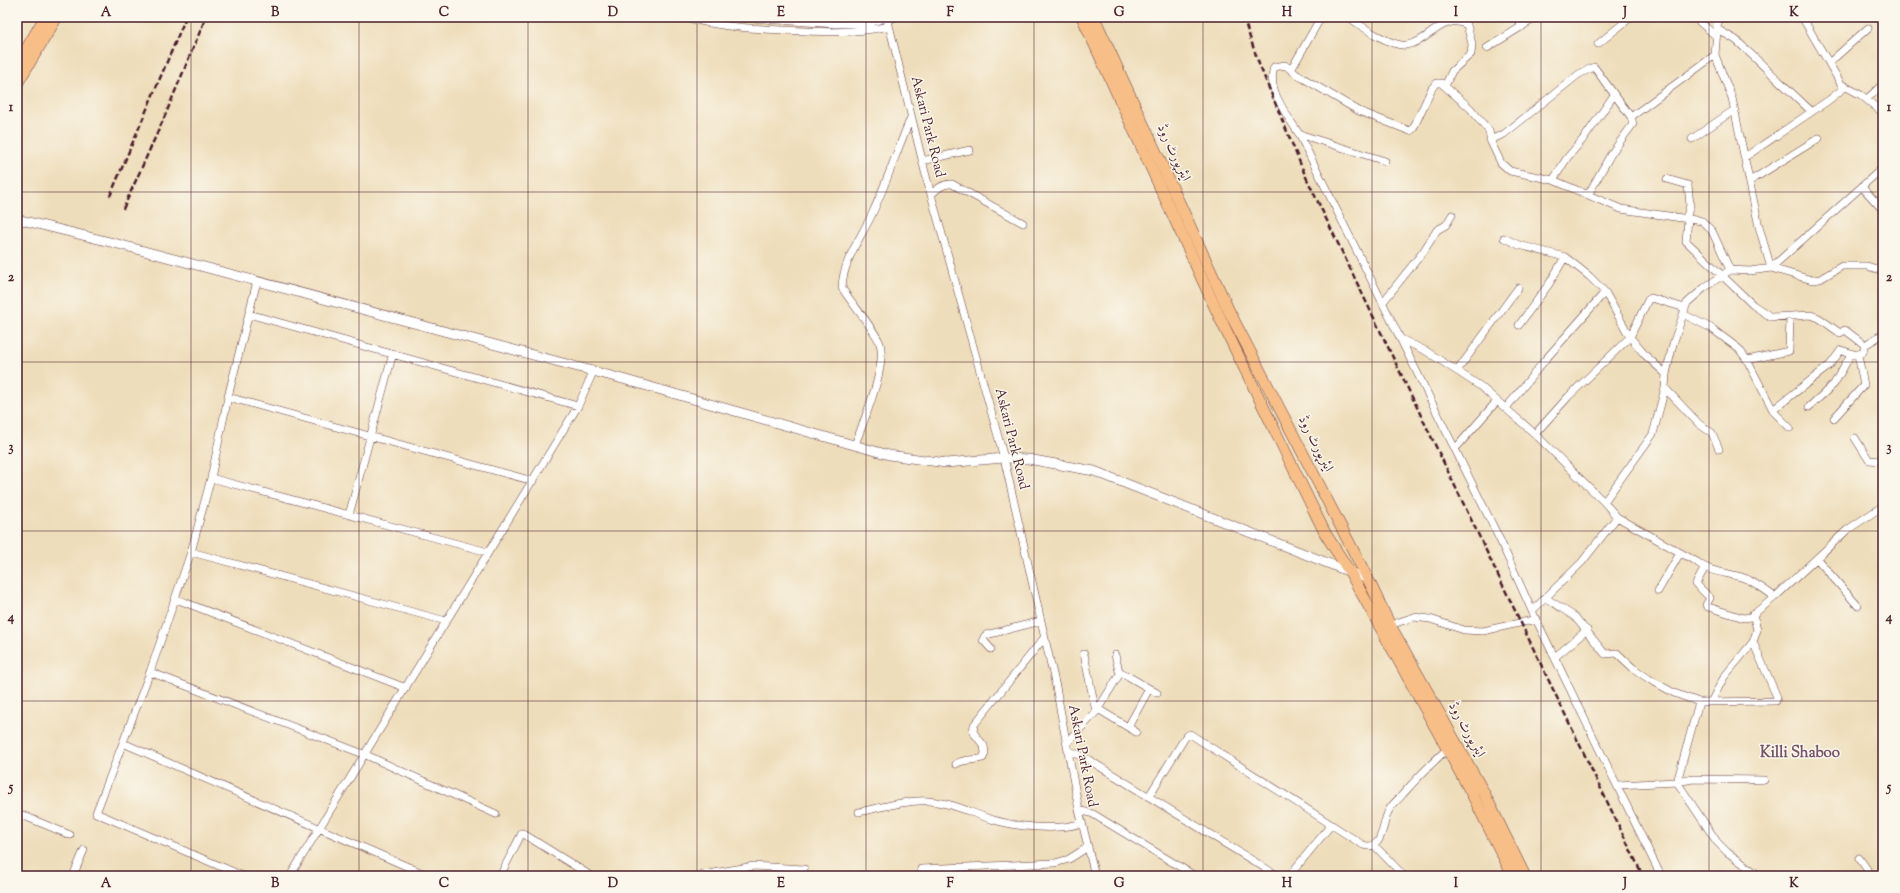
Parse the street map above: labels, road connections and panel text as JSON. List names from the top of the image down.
{
  "streets": {
    "main road": ["ایئرپورٹ روڈ"],
    "street": ["Askari Park Road"]
  },
  "districts": ["Killi Shaboo"],
  "grid": {
    "columns": [
      "A",
      "B",
      "C",
      "D",
      "E",
      "F",
      "G",
      "H",
      "I",
      "J",
      "K"
    ],
    "rows": [
      "1",
      "2",
      "3",
      "4",
      "5"
    ]
  }
}
